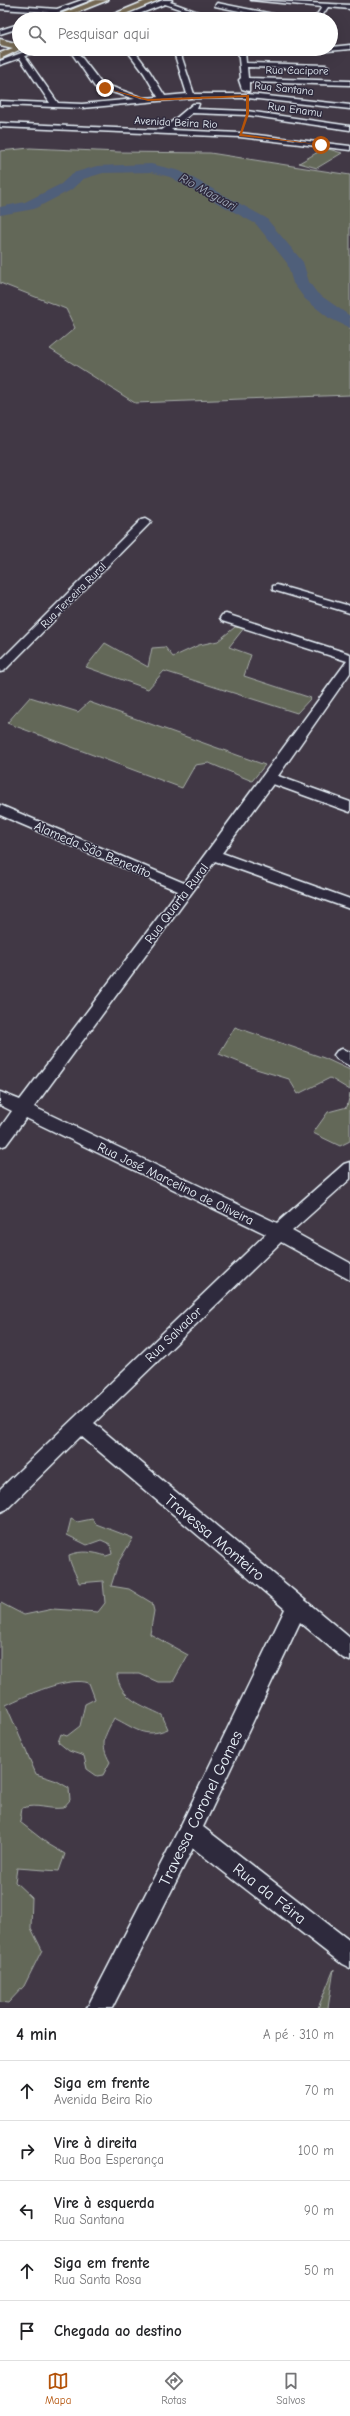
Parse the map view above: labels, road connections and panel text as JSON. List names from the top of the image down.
{
  "streets": {
    "street": [
      "Rua Cacipore",
      "Rua Santana",
      "Rua Enamu",
      "Avenida Beira Rio",
      "Rua Terceira Rural",
      "Alameda São Benedito",
      "Rua Quarta Rural",
      "Rua José Marcelino de Oliveira",
      "Rua Salvador",
      "Travessa Monteiro",
      "Travessa Coronel Gomes",
      "Rua da Féira"
    ]
  },
  "crossings": [
    ["Rua Santana", "Rua Enamu"],
    ["Rua Santana", "Avenida Beira Rio"],
    ["Rua Enamu", "Avenida Beira Rio"],
    ["Alameda São Benedito", "Rua Quarta Rural"],
    ["Rua Quarta Rural", "Rua José Marcelino de Oliveira"],
    ["Rua José Marcelino de Oliveira", "Rua Salvador"],
    ["Rua Salvador", "Travessa Monteiro"],
    ["Travessa Monteiro", "Travessa Coronel Gomes"],
    ["Travessa Coronel Gomes", "Rua da Féira"]
  ],
  "water": ["Rio Maguari"],
  "page": {
    "search": "Pesquisar aqui",
    "heading": ["4 min", "A pé · 310 m"],
    "list": [
      ["Siga em frente", "Avenida Beira Rio", "70 m"],
      ["Vire à direita", "Rua Boa Esperança", "100 m"],
      ["Vire à esquerda", "Rua Santana", "90 m"],
      ["Siga em frente", "Rua Santa Rosa", "50 m"],
      "Chegada ao destino"
    ],
    "nav": ["Mapa", "Rotas", "Salvos"]
  }
}
